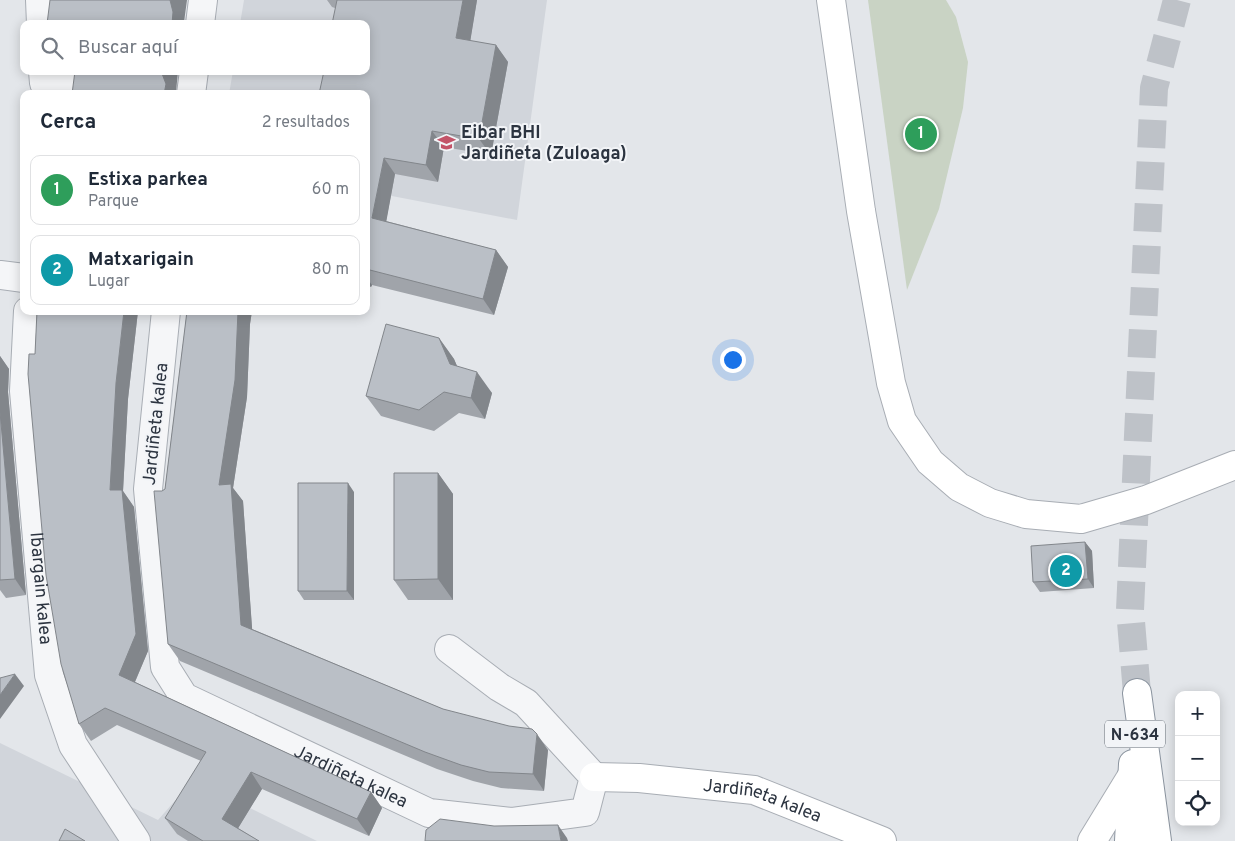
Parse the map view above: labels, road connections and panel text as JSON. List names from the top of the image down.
{
  "streets": {
    "main road": ["Jardiñeta kalea", "N-634"],
    "street": ["Ibargain kalea"]
  },
  "places": {
    "school or university": ["Eibar BHI Jardiñeta (Zuloaga)"]
  },
  "page": {
    "search": "Buscar aquí",
    "heading": ["Cerca", "2 resultados"],
    "pins": ["1", "2"],
    "list": [
      {
        "mark": "1",
        "name": "Estixa parkea",
        "note": "Parque",
        "value": "60 m"
      },
      {
        "mark": "2",
        "name": "Matxarigain",
        "note": "Lugar",
        "value": "80 m"
      }
    ],
    "map_buttons": ["+", "−"]
  }
}
